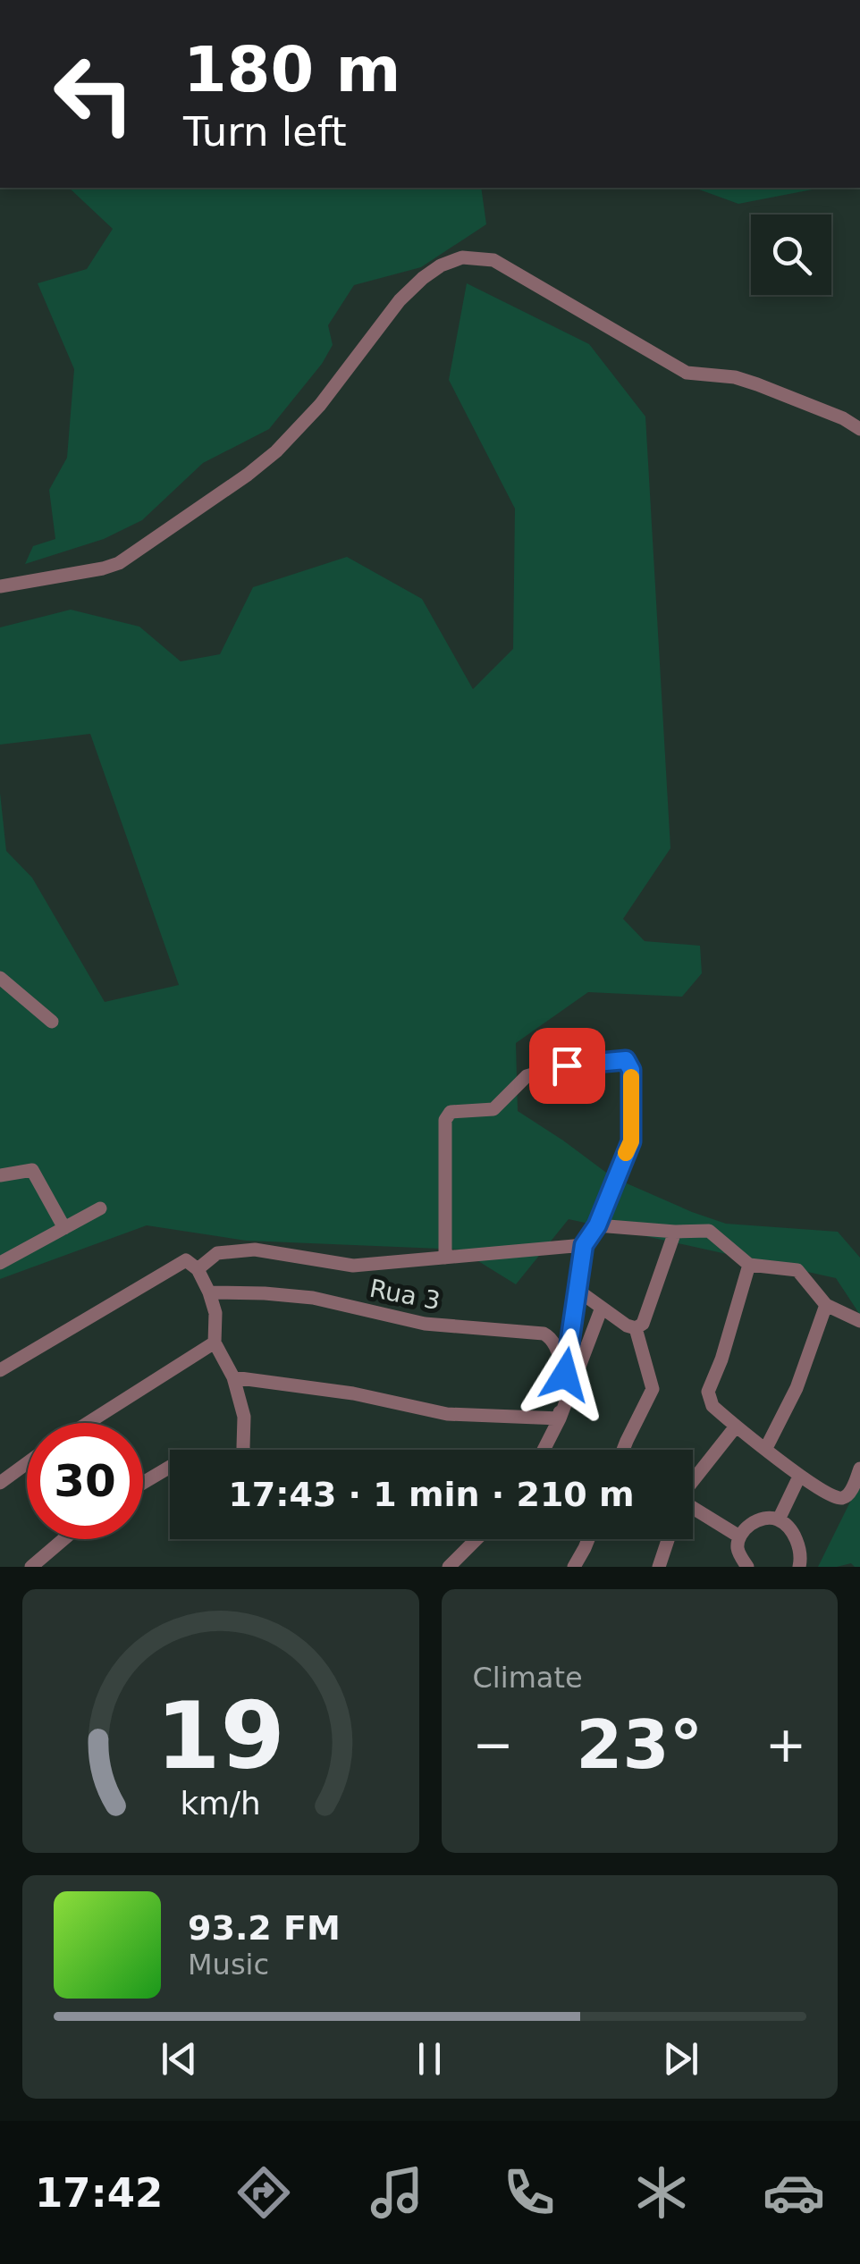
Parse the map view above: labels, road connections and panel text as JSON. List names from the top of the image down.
{
  "streets": {
    "street": ["Rua 3"]
  },
  "page": {
    "turn": ["180 m", "Turn left"],
    "limit": "30",
    "trip": "17:43 · 1 min · 210 m",
    "tile": "Climate",
    "heat": ["−", "23°", "+"],
    "song": ["93.2 FM", "Music"],
    "tabs": "17:42",
    "gauge": ["19", "km/h"]
  }
}
